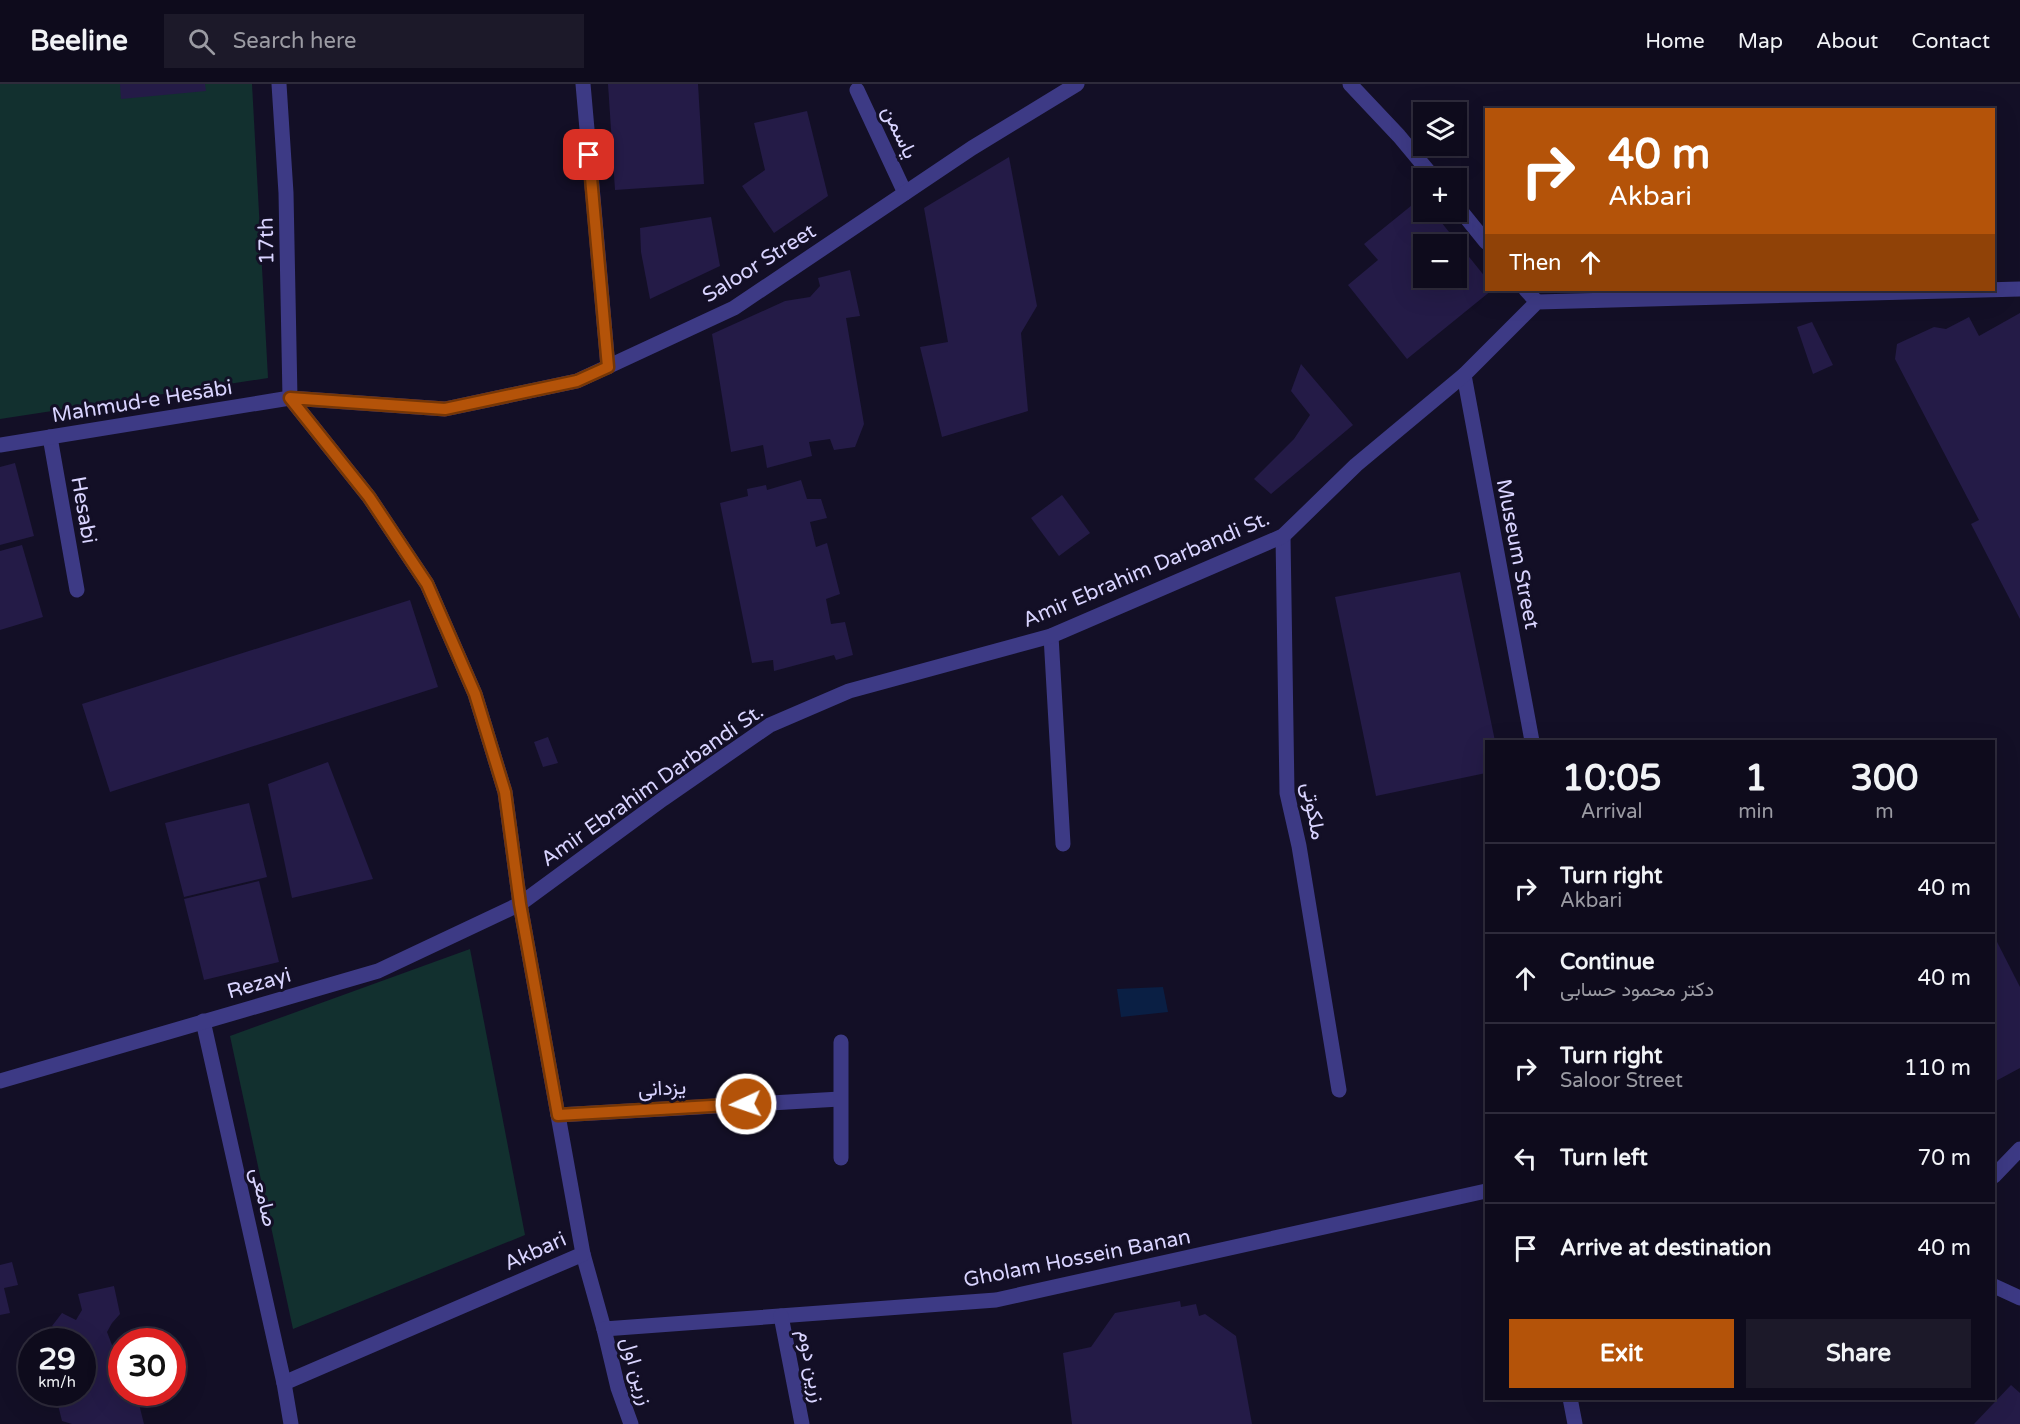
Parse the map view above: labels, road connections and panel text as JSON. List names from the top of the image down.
{
  "streets": {
    "street": [
      "یاسمن",
      "17th",
      "Saloor Street",
      "Mahmud-e Hesābi",
      "Hesabi",
      "Museum Street",
      "Amir Ebrahim Darbandi St.",
      "ملکوتی",
      "Rezayi",
      "یزدانی",
      "صامعی",
      "Akbari",
      "Gholam Hossein Banan",
      "زرین دوم",
      "زرین اول"
    ]
  },
  "crossings": [
    ["یاسمن", "Saloor Street"],
    ["17th", "Saloor Street"],
    ["17th", "Mahmud-e Hesābi"],
    ["17th", "Akbari"],
    ["Saloor Street", "Mahmud-e Hesābi"],
    ["Saloor Street", "Akbari"],
    ["Mahmud-e Hesābi", "Hesabi"],
    ["Mahmud-e Hesābi", "Akbari"],
    ["Museum Street", "Amir Ebrahim Darbandi St."],
    ["Amir Ebrahim Darbandi St.", "ملکوتی"],
    ["Amir Ebrahim Darbandi St.", "Rezayi"],
    ["Amir Ebrahim Darbandi St.", "Akbari"],
    ["Rezayi", "صامعی"],
    ["Rezayi", "Akbari"],
    ["یزدانی", "Akbari"],
    ["صامعی", "Akbari"],
    ["Gholam Hossein Banan", "زرین دوم"],
    ["Gholam Hossein Banan", "زرین اول"]
  ],
  "page": {
    "header": "Beeline",
    "search": "Search here",
    "nav": [
      "Home",
      "Map",
      "About",
      "Contact"
    ],
    "map_buttons": ["+", "−"],
    "turn": ["40 m", "Akbari"],
    "then": "Then",
    "eta": [
      "10:05",
      "Arrival",
      "1",
      "min",
      "300",
      "m"
    ],
    "list": [
      {
        "name": "Turn right",
        "note": "Akbari",
        "value": "40 m"
      },
      {
        "name": "Continue",
        "note": "دکتر محمود حسابی",
        "value": "40 m"
      },
      {
        "name": "Turn right",
        "note": "Saloor Street",
        "value": "110 m"
      },
      {
        "name": "Turn left",
        "value": "70 m"
      },
      {
        "name": "Arrive at destination",
        "value": "40 m"
      }
    ],
    "buttons": ["Exit", "Share"],
    "speed": "29 km/h",
    "limit": "30"
  }
}
